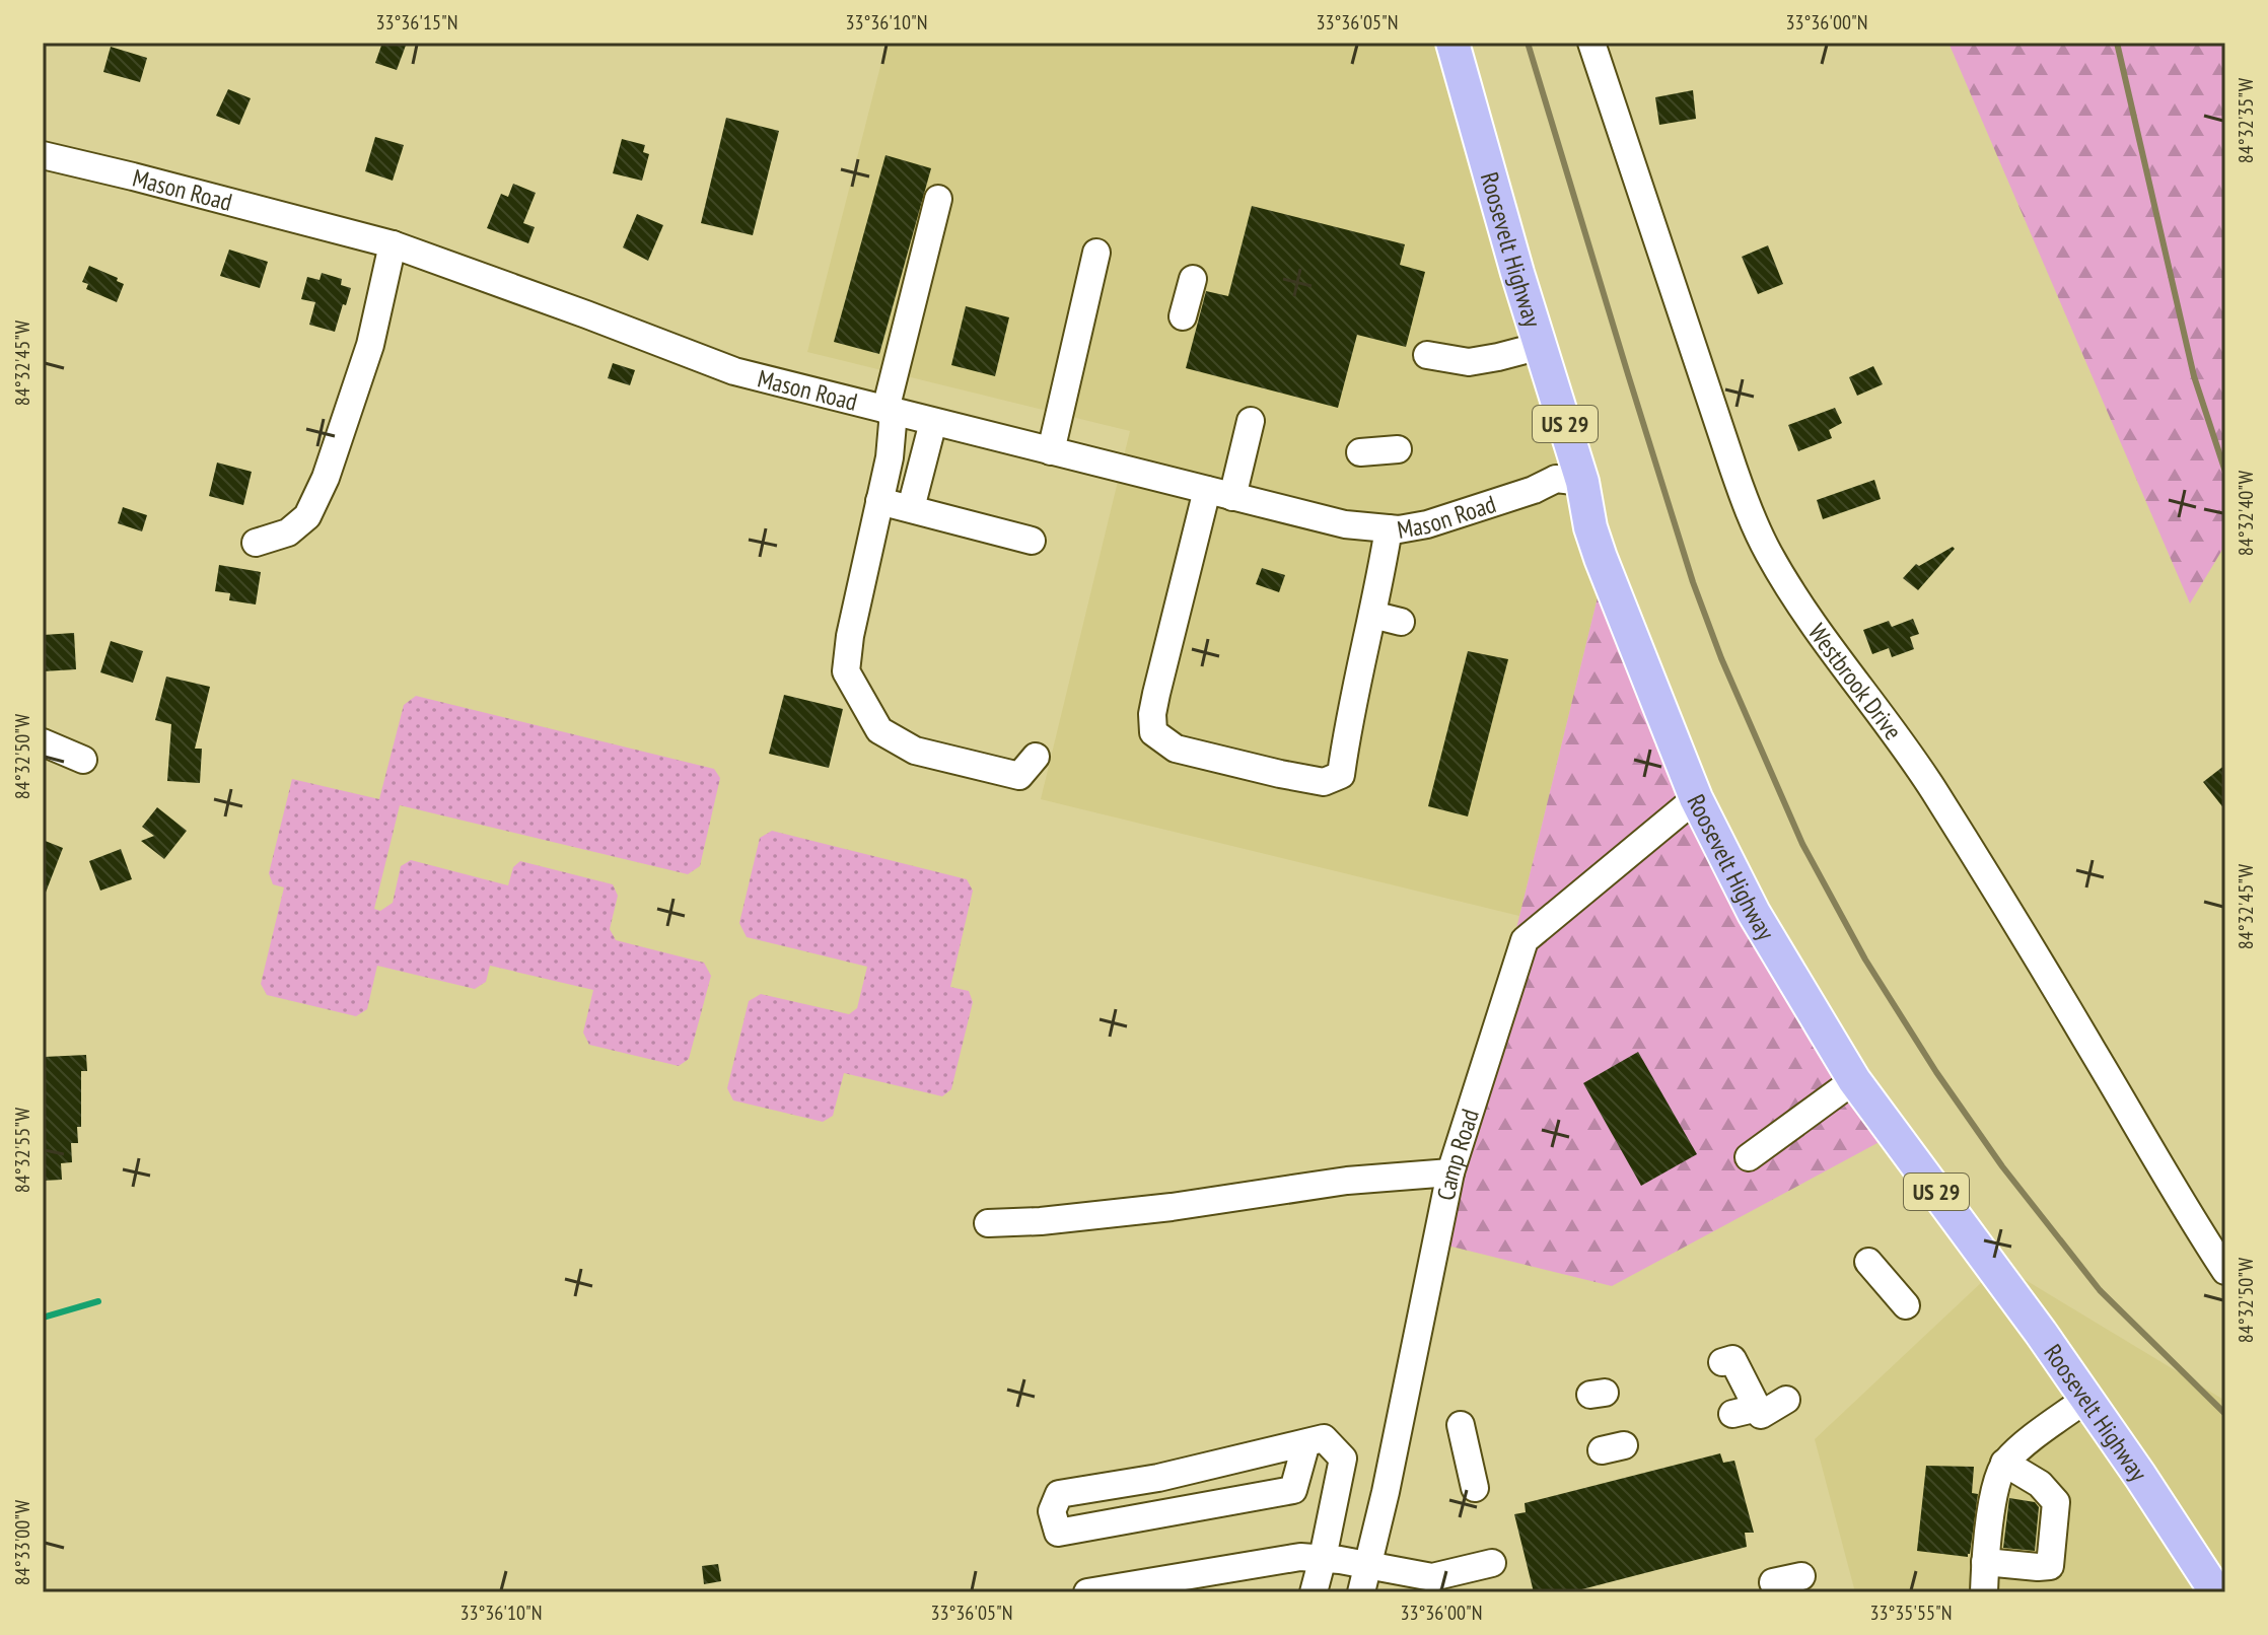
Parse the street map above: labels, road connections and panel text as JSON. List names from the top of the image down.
{
  "streets": {
    "main road": ["Roosevelt Highway", "US 29"],
    "street": ["Mason Road", "Westbrook Drive", "Camp Road"]
  },
  "crossings": [
    ["Mason Road", "Roosevelt Highway"],
    ["Roosevelt Highway", "Camp Road"]
  ],
  "coordinates": [
    "33°36'15\"N",
    "33°36'10\"N",
    "33°36'05\"N",
    "33°36'00\"N",
    "84°32'35\"W",
    "84°32'45\"W",
    "84°32'40\"W",
    "84°32'50\"W",
    "84°32'55\"W",
    "84°33'00\"W",
    "33°35'55\"N"
  ]
}
